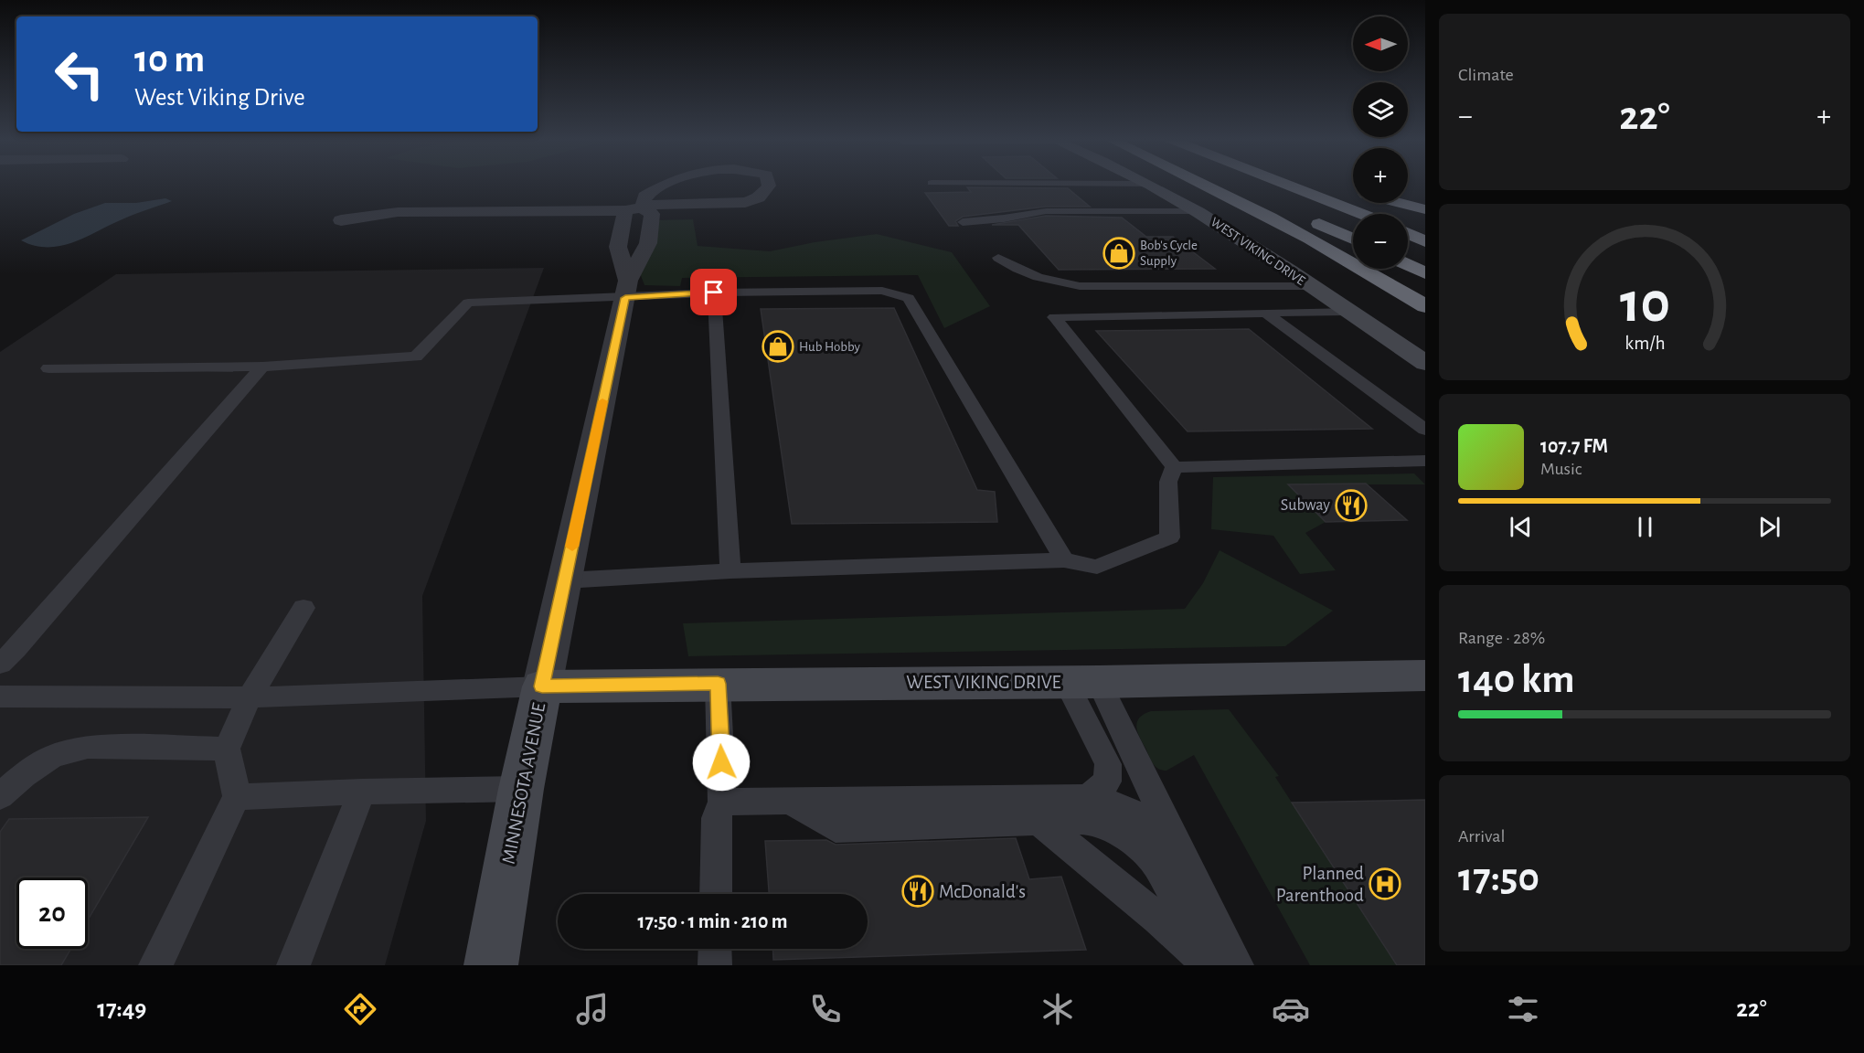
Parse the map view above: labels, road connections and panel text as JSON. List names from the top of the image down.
{
  "streets": {
    "street": ["WEST VIKING DRIVE", "MINNESOTA AVENUE"]
  },
  "crossings": [
    ["WEST VIKING DRIVE", "MINNESOTA AVENUE"]
  ],
  "places": {
    "shop": ["Bob's Cycle Supply", "Hub Hobby"],
    "restaurant": ["Subway", "McDonald's"],
    "hospital": ["Planned Parenthood"]
  },
  "north": "left",
  "page": {
    "tile": [
      "Climate",
      ["Range · 28%", "140 km"],
      ["Arrival", "17:50"]
    ],
    "map_buttons": ["+", "−"],
    "turn": ["10 m", "West Viking Drive"],
    "heat": ["−", "22°", "+"],
    "song": ["107.7 FM", "Music"],
    "limit": "20",
    "trip": "17:50 · 1 min · 210 m",
    "tabs": ["17:49", "22°"],
    "gauge": ["10", "km/h"]
  }
}
